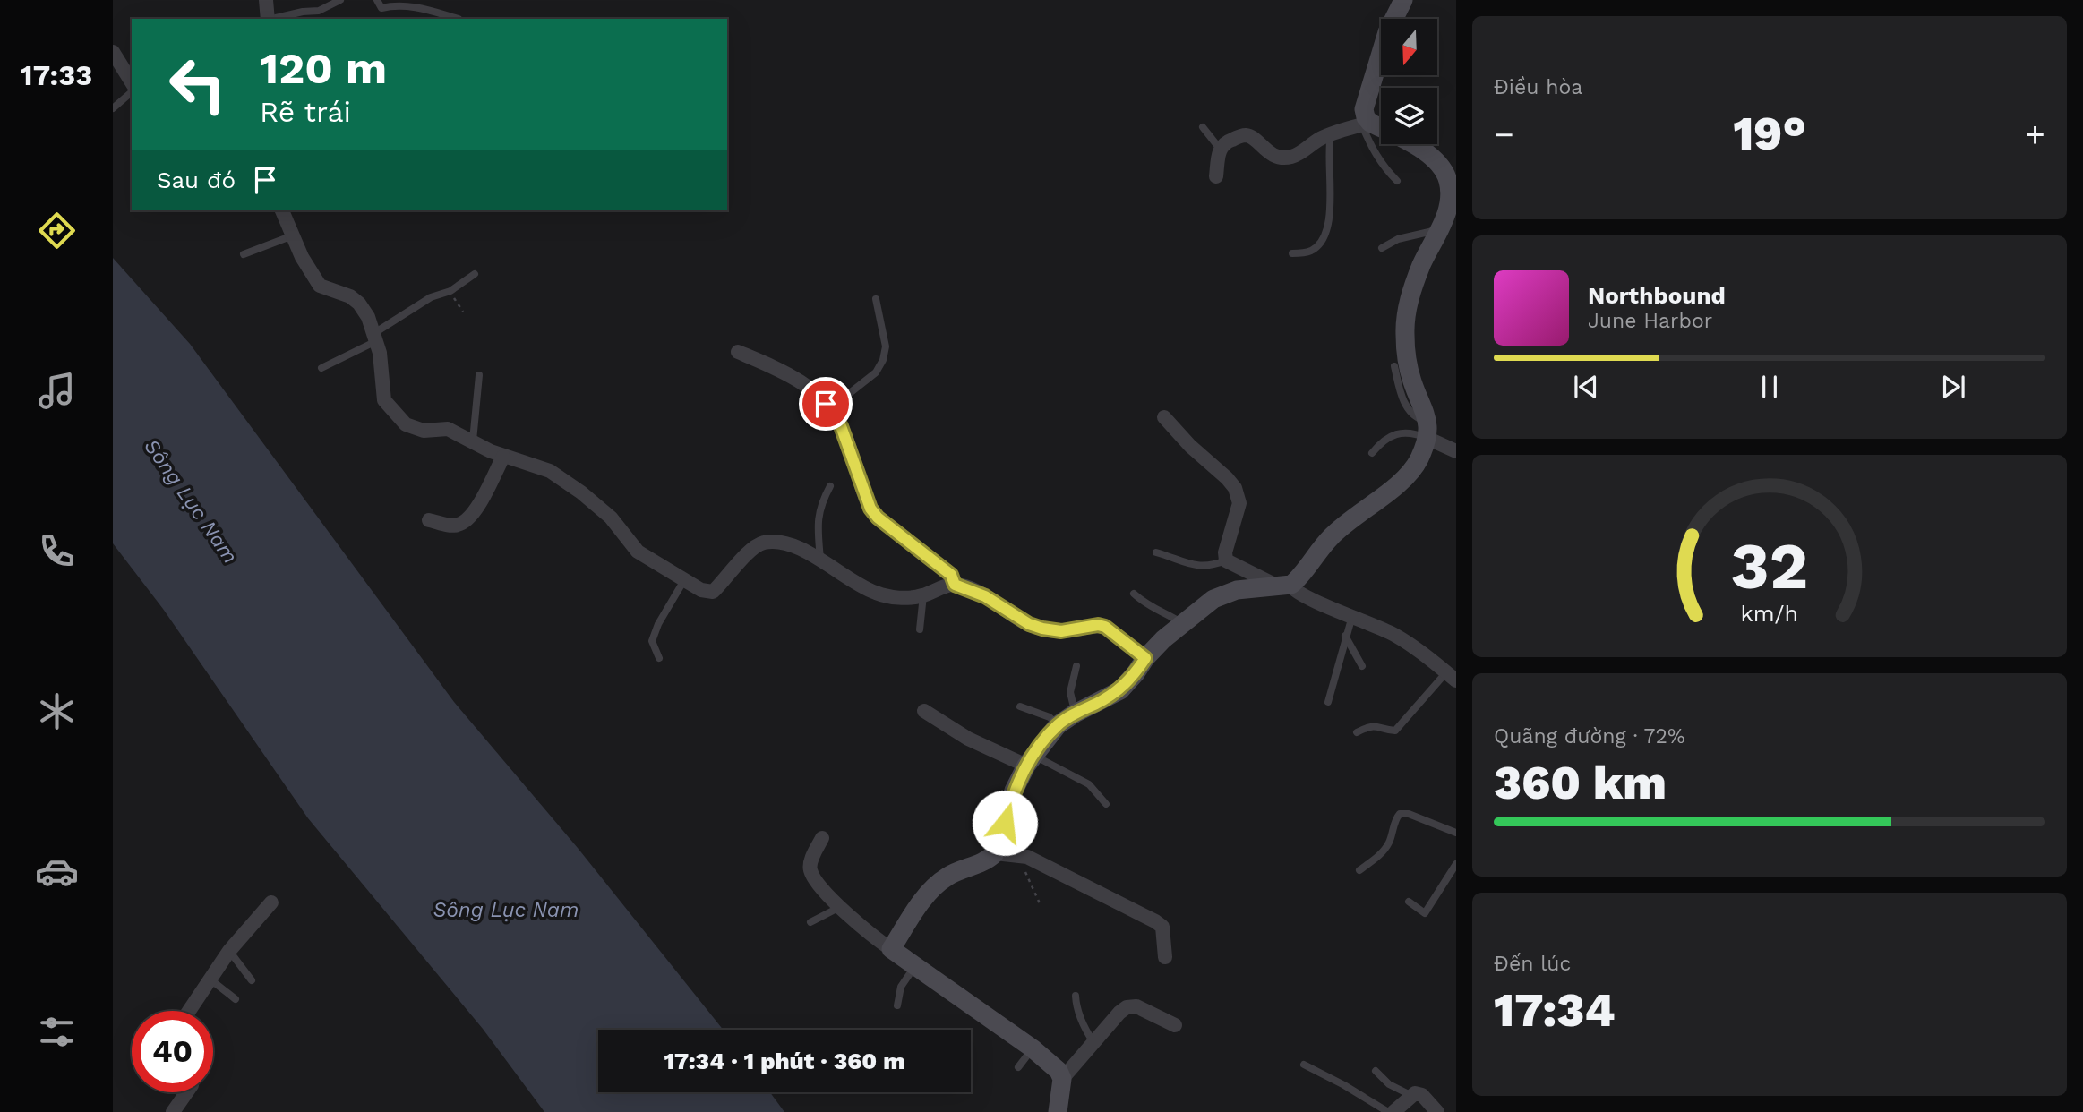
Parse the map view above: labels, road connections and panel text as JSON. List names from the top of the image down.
{
  "water": ["Sông Lục Nam"],
  "north": "bottom",
  "page": {
    "tabs": "17:33",
    "tile": [
      "Điều hòa",
      ["Quãng đường · 72%", "360 km"],
      ["Đến lúc", "17:34"]
    ],
    "turn": ["120 m", "Rẽ trái"],
    "heat": ["−", "19°", "+"],
    "then": "Sau đó",
    "song": ["Northbound", "June Harbor"],
    "limit": "40",
    "trip": "17:34 · 1 phút · 360 m",
    "gauge": ["32", "km/h"]
  }
}
